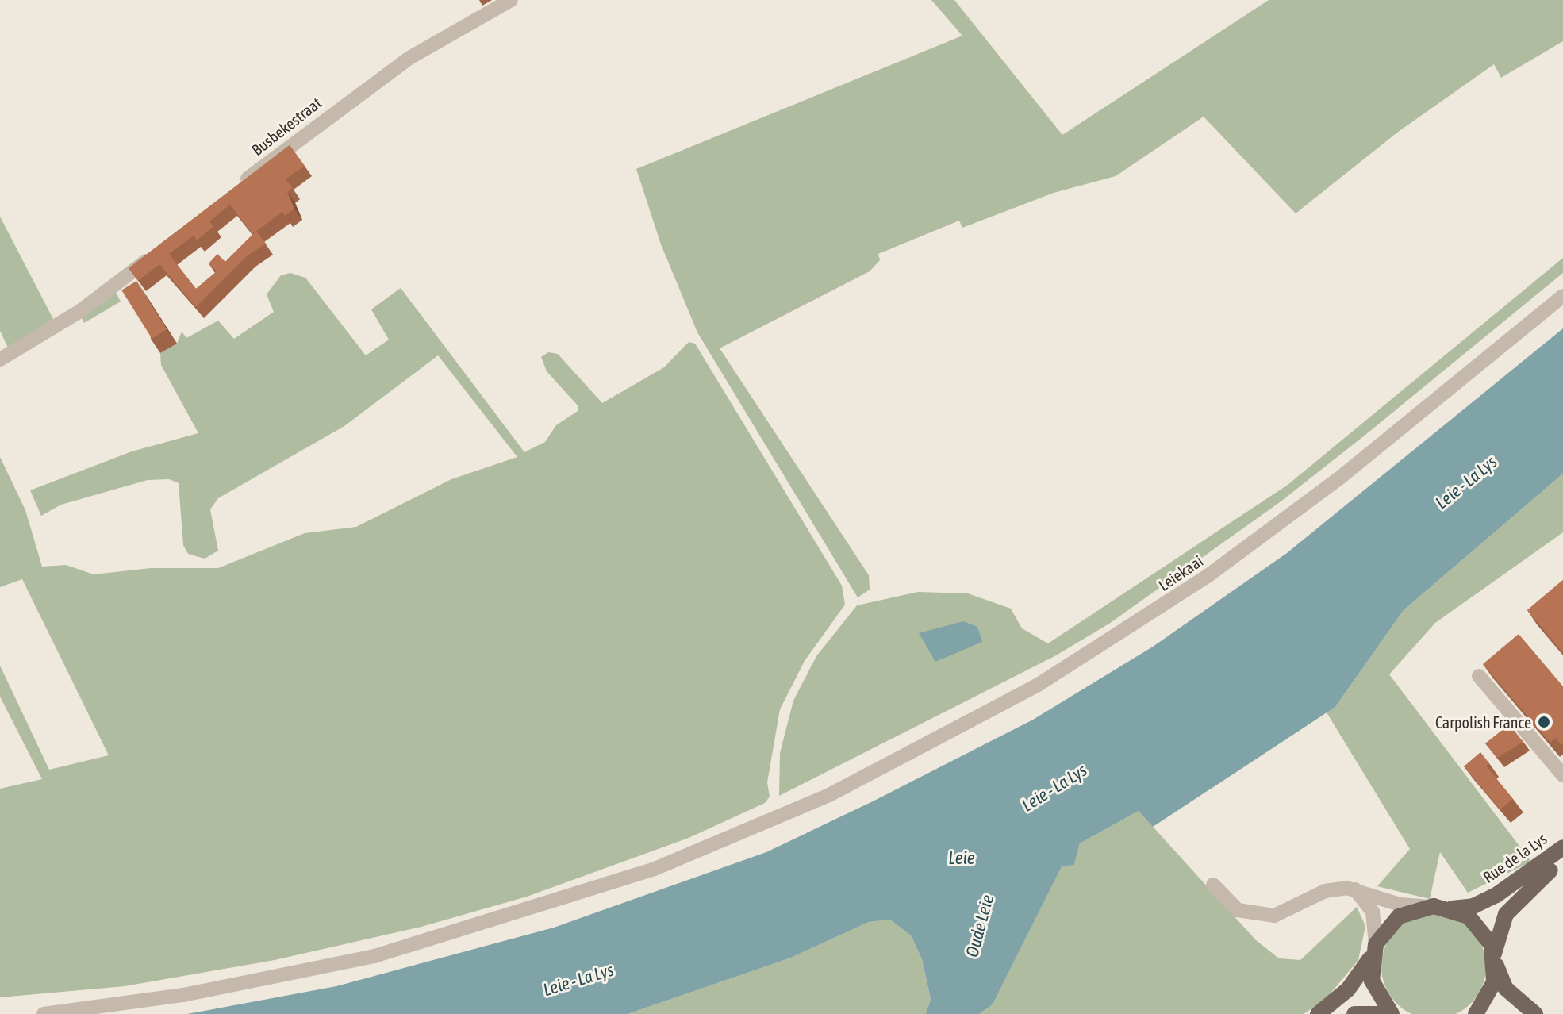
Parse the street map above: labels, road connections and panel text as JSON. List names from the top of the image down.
{
  "streets": {
    "main road": ["Rue de la Lys"],
    "street": ["Busbekestraat", "Leiekaai"]
  },
  "water": ["Leie - La Lys", "Leie", "Oude Leie"],
  "places": ["Carpolish France"]
}
